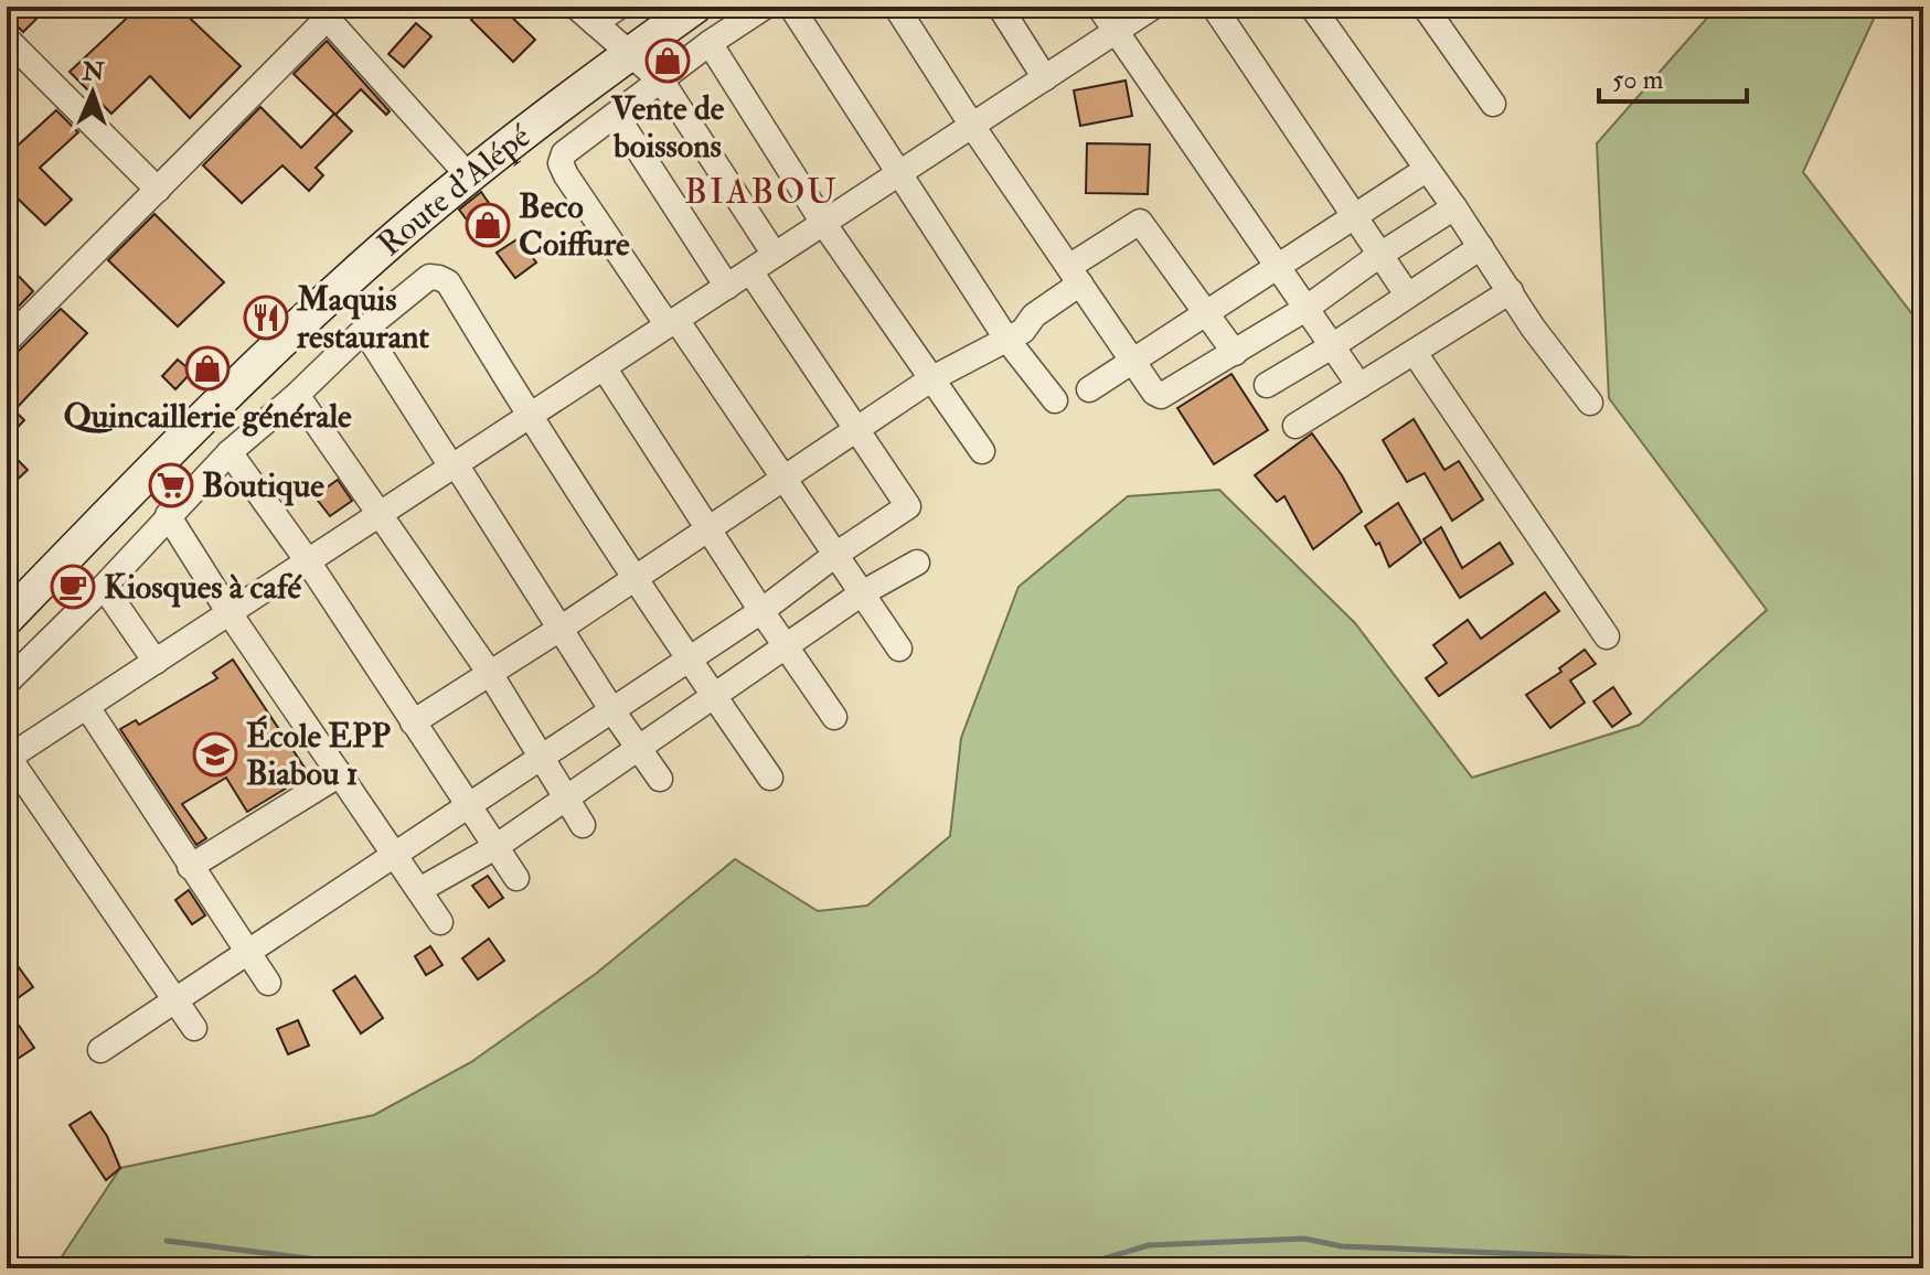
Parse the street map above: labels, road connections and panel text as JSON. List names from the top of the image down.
{
  "streets": {
    "main road": ["Route d'Alépé"]
  },
  "districts": ["BIABOU"],
  "places": {
    "shop": ["Vente de boissons", "Beco Coiffure", "Quincaillerie générale"],
    "restaurant": ["Maquis restaurant"],
    "supermarket": ["Boutique"],
    "cafe": ["Kiosques à café"],
    "school or university": ["École EPP Biabou 1"]
  },
  "scale_bar": "50 m",
  "north": "top"
}
